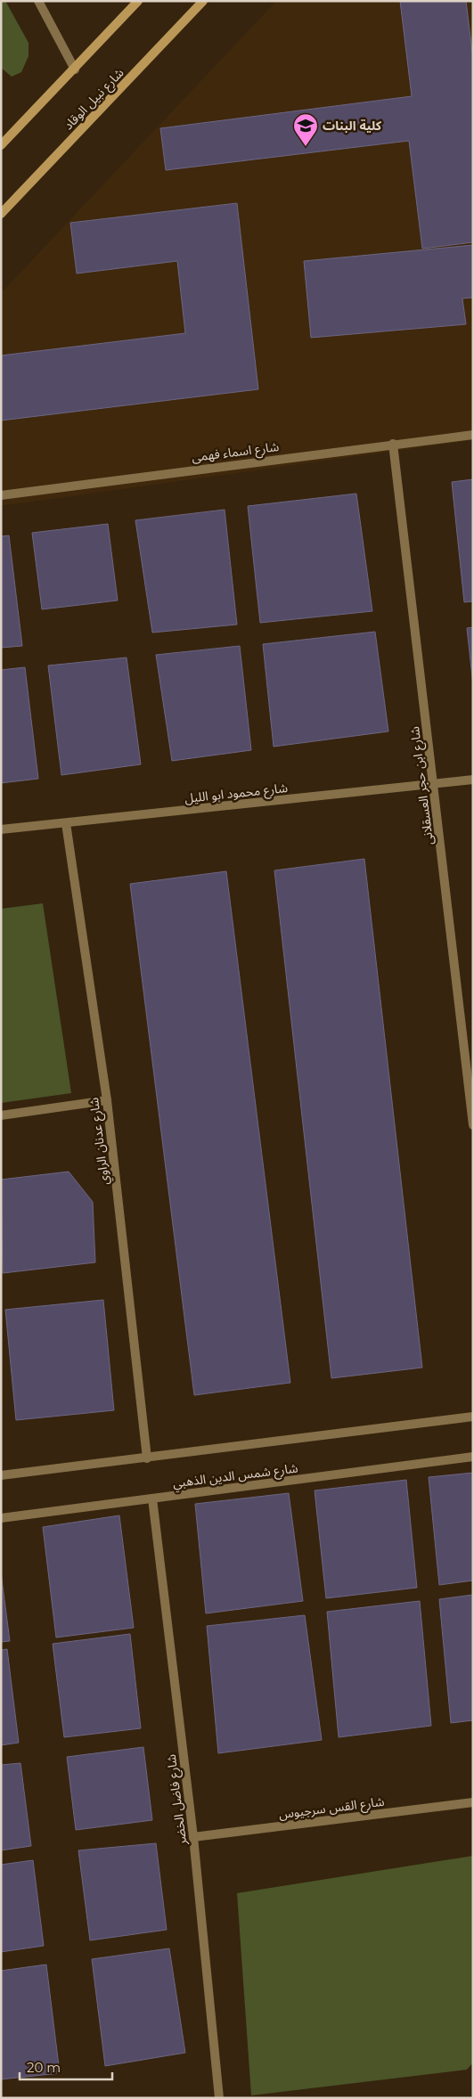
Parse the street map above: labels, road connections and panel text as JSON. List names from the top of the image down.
{
  "streets": {
    "street": [
      "شارع نبيل الوقاد",
      "شارع اسماء فهمى",
      "شارع ابن حجر العسقلانى",
      "شارع محمود ابو الليل",
      "شارع عدنان الراوي",
      "شارع شمس الدين الذهبي",
      "شارع فاضل الخضر",
      "شارع القس سرجيوس"
    ]
  },
  "crossings": [
    ["شارع اسماء فهمى", "شارع ابن حجر العسقلانى"],
    ["شارع ابن حجر العسقلانى", "شارع محمود ابو الليل"],
    ["شارع محمود ابو الليل", "شارع عدنان الراوي"],
    ["شارع شمس الدين الذهبي", "شارع فاضل الخضر"],
    ["شارع فاضل الخضر", "شارع القس سرجيوس"]
  ],
  "places": {
    "school or university": ["كلية البنات"]
  },
  "scale_bar": "20 m"
}
